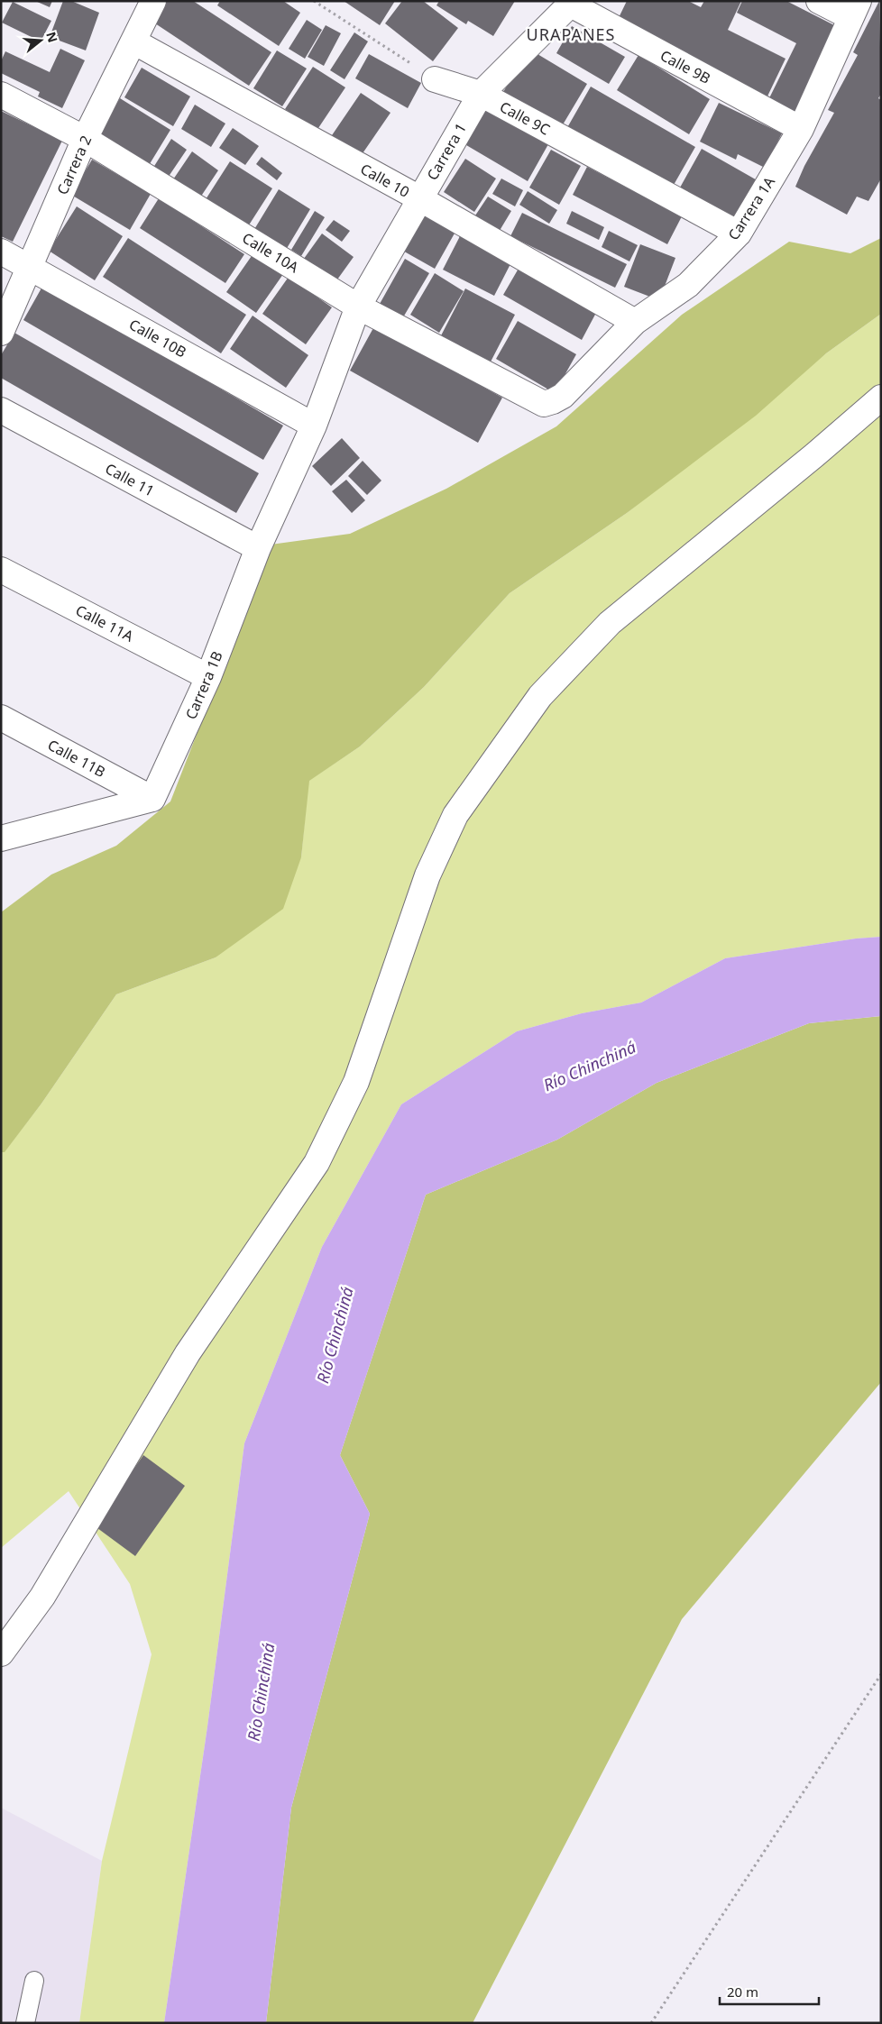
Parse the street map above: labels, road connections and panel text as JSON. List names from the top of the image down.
{
  "streets": {
    "street": [
      "Calle 9B",
      "Calle 9C",
      "Carrera 1",
      "Carrera 2",
      "Calle 10",
      "Carrera 1A",
      "Calle 10A",
      "Calle 10B",
      "Calle 11",
      "Calle 11A",
      "Carrera 1B",
      "Calle 11B"
    ]
  },
  "crossings": [
    ["Calle 9B", "Carrera 1"],
    ["Calle 9B", "Carrera 1A"],
    ["Calle 9C", "Carrera 1"],
    ["Calle 9C", "Carrera 1A"],
    ["Carrera 1", "Calle 10"],
    ["Carrera 1", "Calle 10A"],
    ["Carrera 1", "Calle 10B"],
    ["Carrera 1", "Carrera 1B"],
    ["Carrera 2", "Calle 10"],
    ["Carrera 2", "Calle 10A"],
    ["Carrera 2", "Calle 10B"],
    ["Calle 10", "Carrera 1A"],
    ["Carrera 1A", "Calle 10A"],
    ["Calle 10B", "Carrera 1B"],
    ["Calle 11", "Carrera 1B"],
    ["Calle 11A", "Carrera 1B"],
    ["Carrera 1B", "Calle 11B"]
  ],
  "districts": ["URAPANES"],
  "water": ["Río Chinchiná"],
  "scale_bar": "20 m",
  "north": "right"
}
